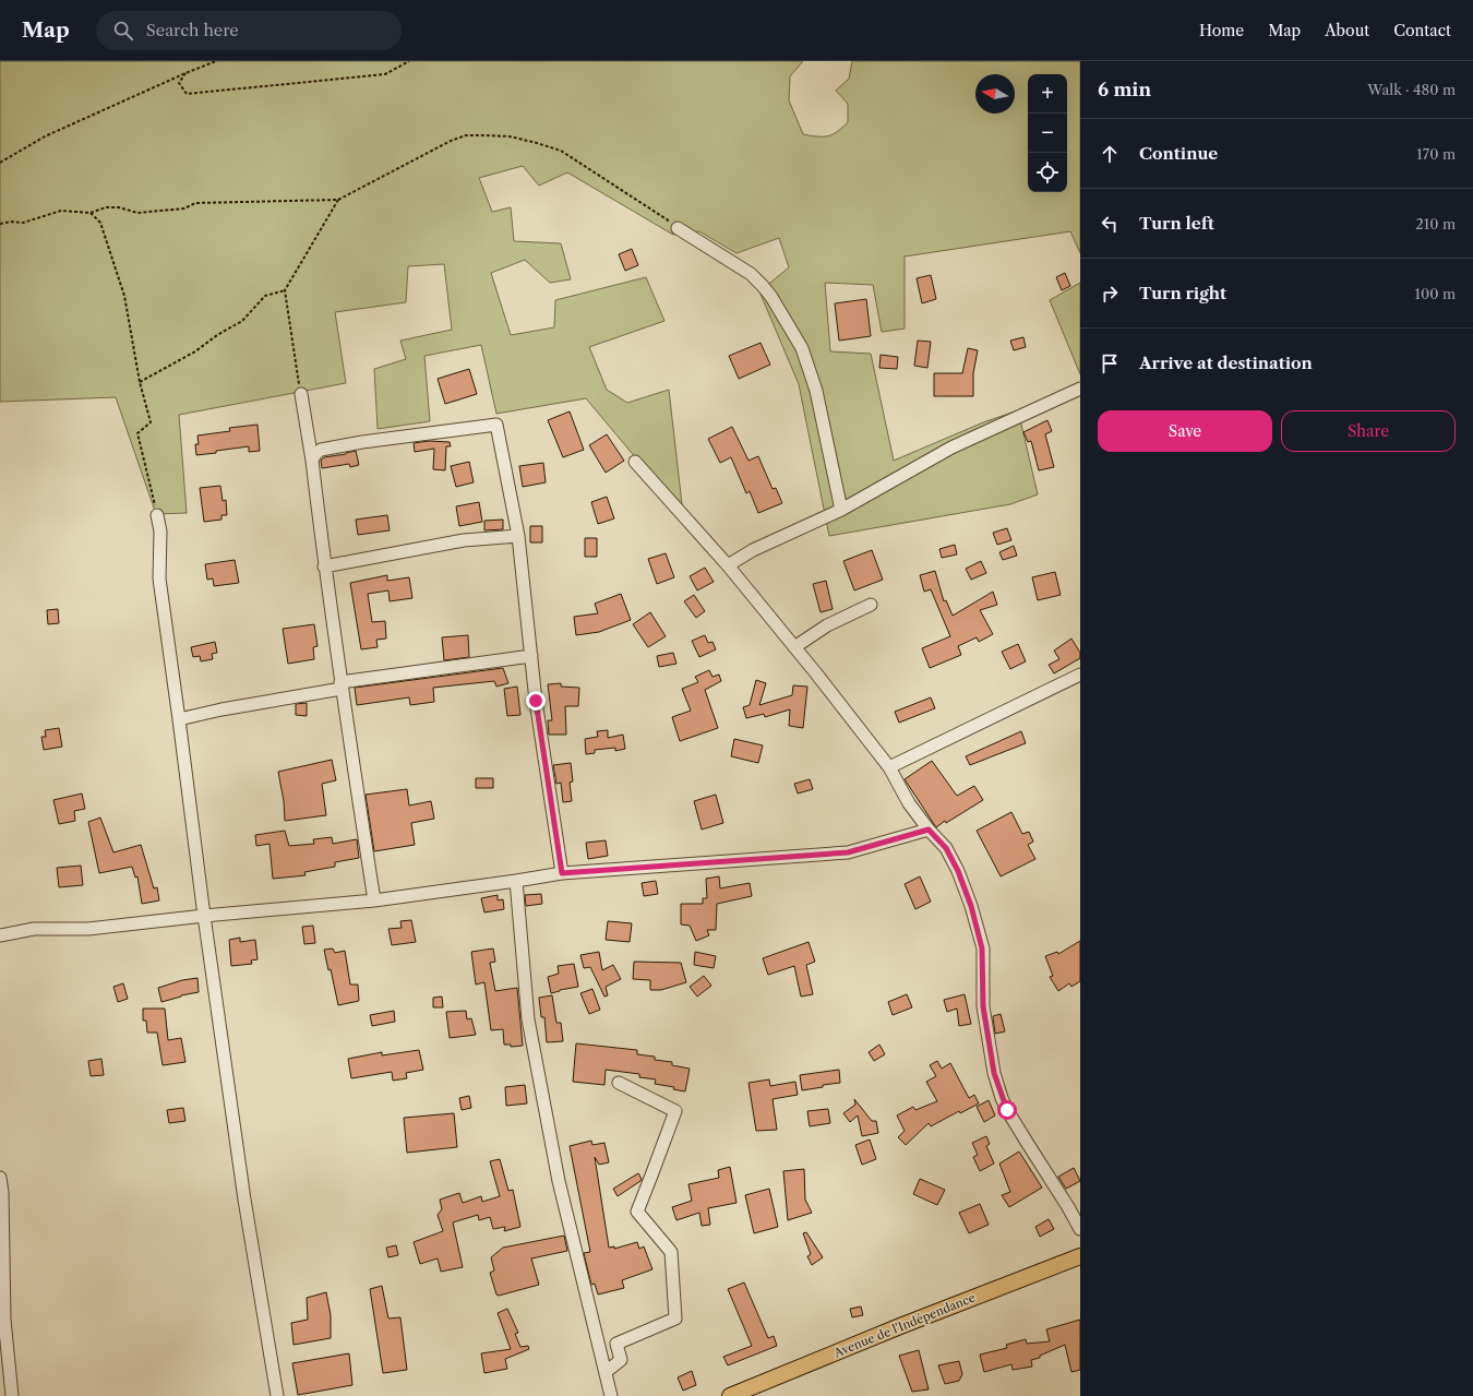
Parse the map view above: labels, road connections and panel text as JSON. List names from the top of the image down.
{
  "streets": {
    "main road": ["Avenue de l'Indépendance"]
  },
  "north": "left",
  "page": {
    "header": "Map",
    "search": "Search here",
    "nav": [
      "Home",
      "Map",
      "About",
      "Contact"
    ],
    "heading": ["6 min", "Walk · 480 m"],
    "map_buttons": ["+", "−"],
    "list": [
      ["Continue", "170 m"],
      ["Turn left", "210 m"],
      ["Turn right", "100 m"],
      "Arrive at destination"
    ],
    "buttons": ["Save", "Share"]
  }
}
